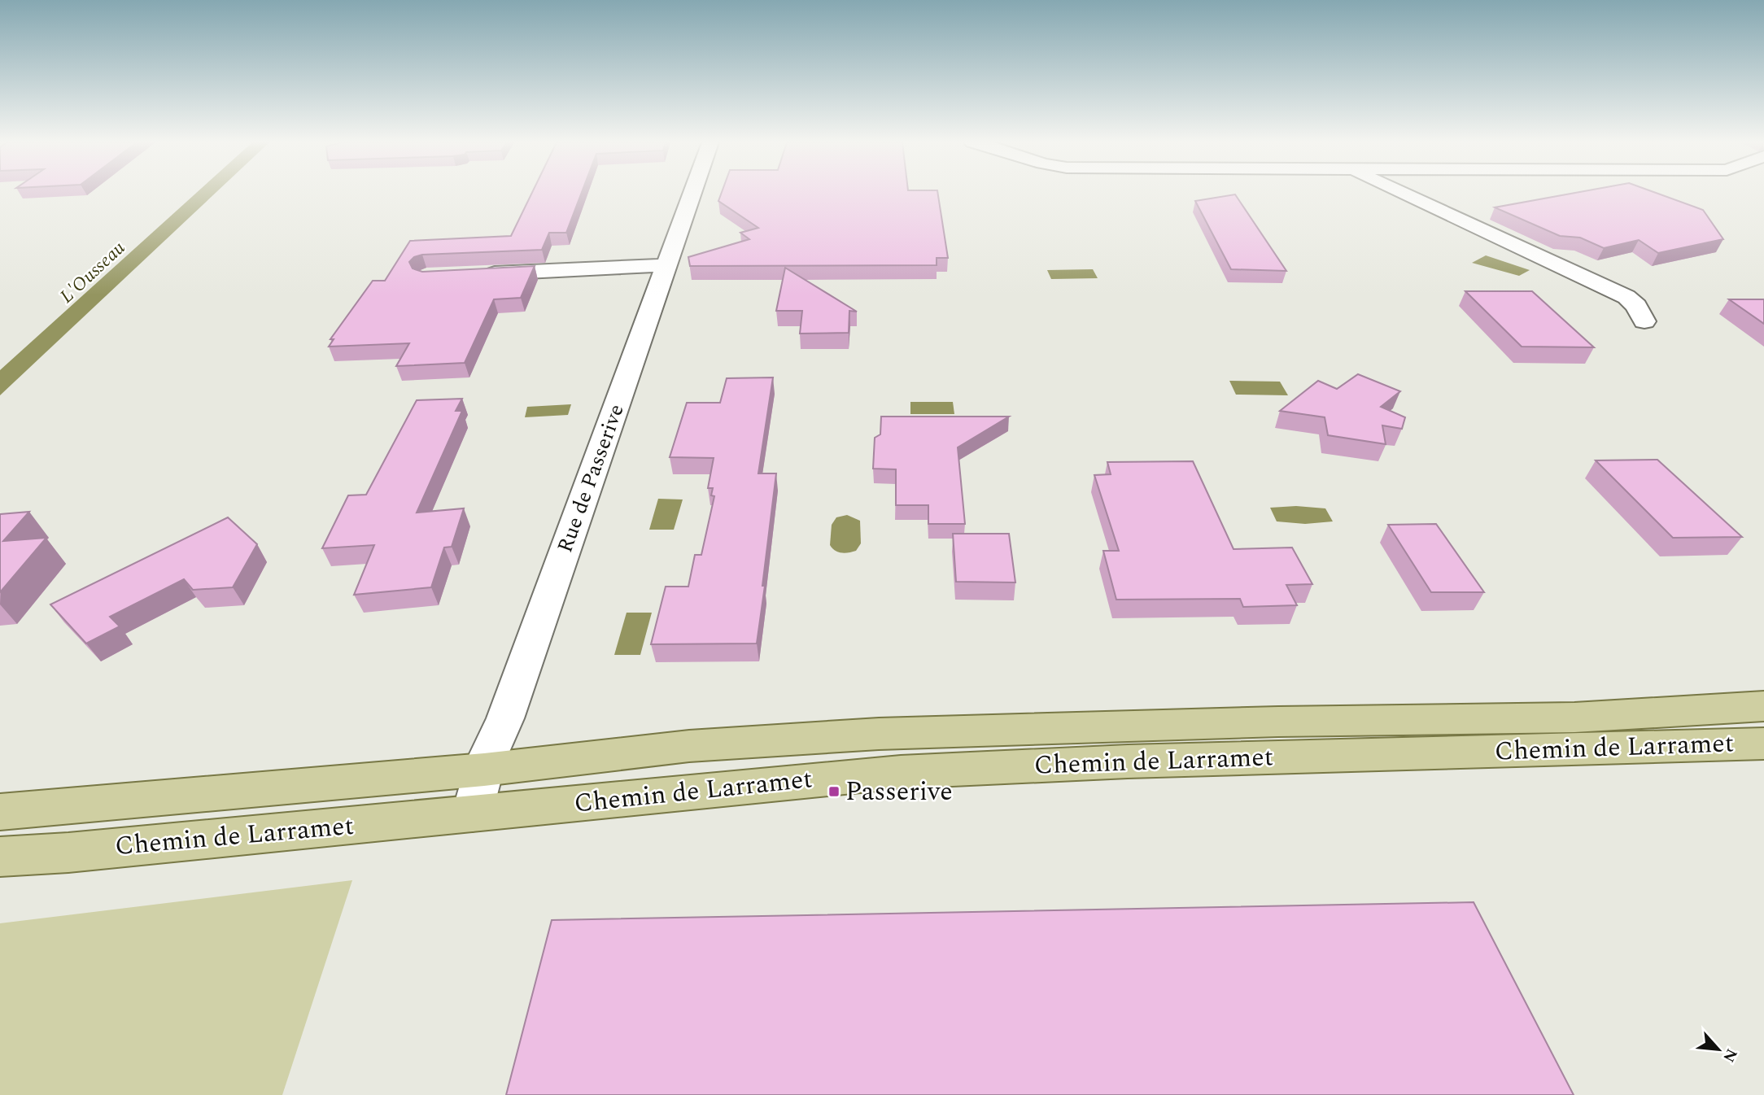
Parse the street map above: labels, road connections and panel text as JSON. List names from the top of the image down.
{
  "streets": {
    "main road": ["Chemin de Larramet"],
    "street": ["Rue de Passerive"]
  },
  "crossings": [
    ["Rue de Passerive", "Chemin de Larramet"]
  ],
  "water": ["L'Ousseau"],
  "places": {
    "transit": ["Passerive"]
  },
  "north": "bottom right"
}
